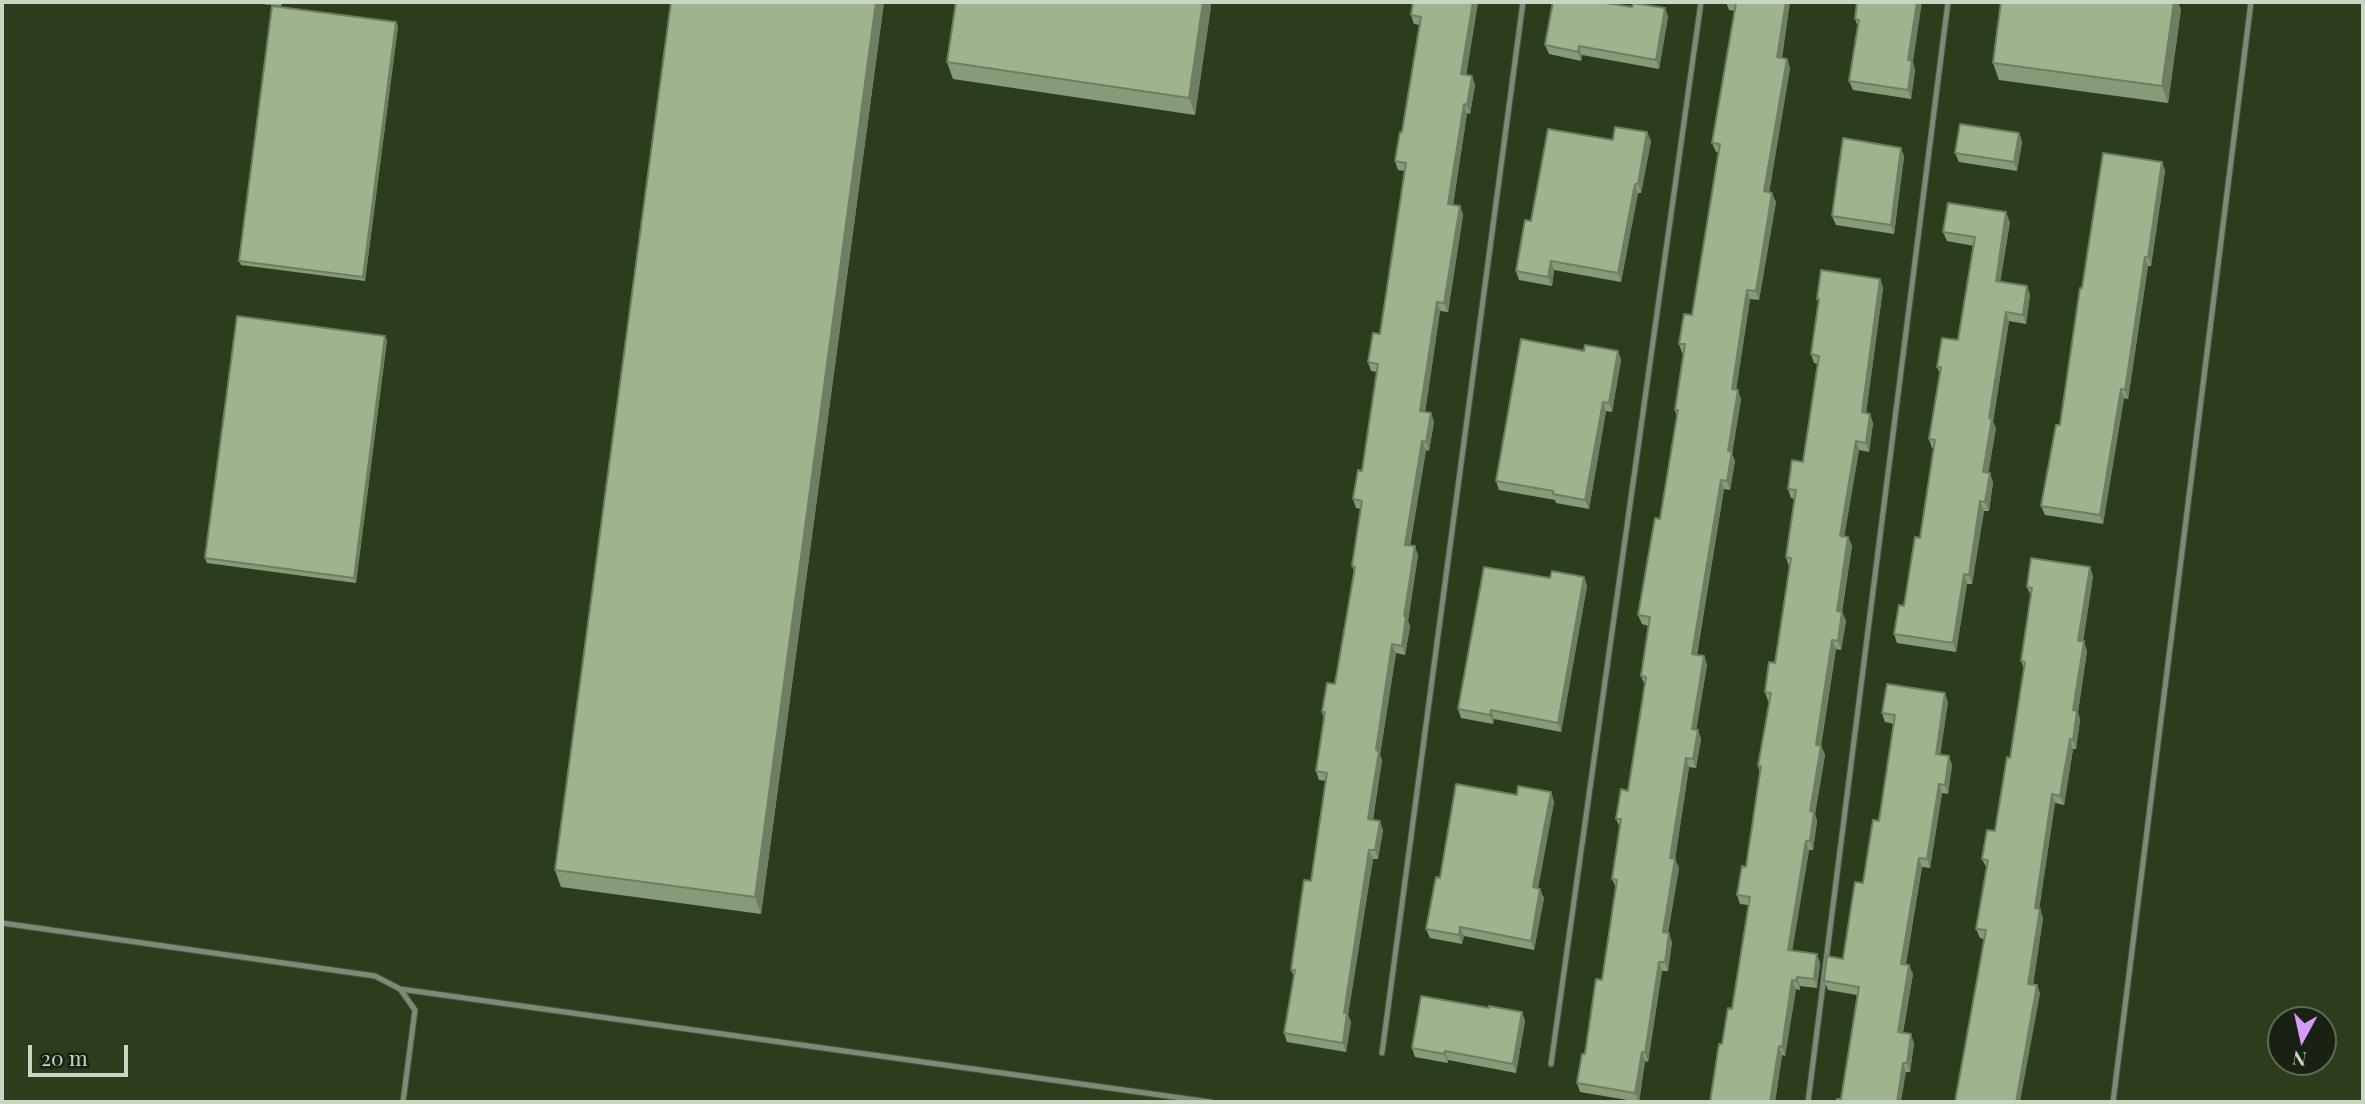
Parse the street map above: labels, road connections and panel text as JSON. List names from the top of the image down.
{
  "scale_bar": "20 m",
  "north": "bottom"
}
